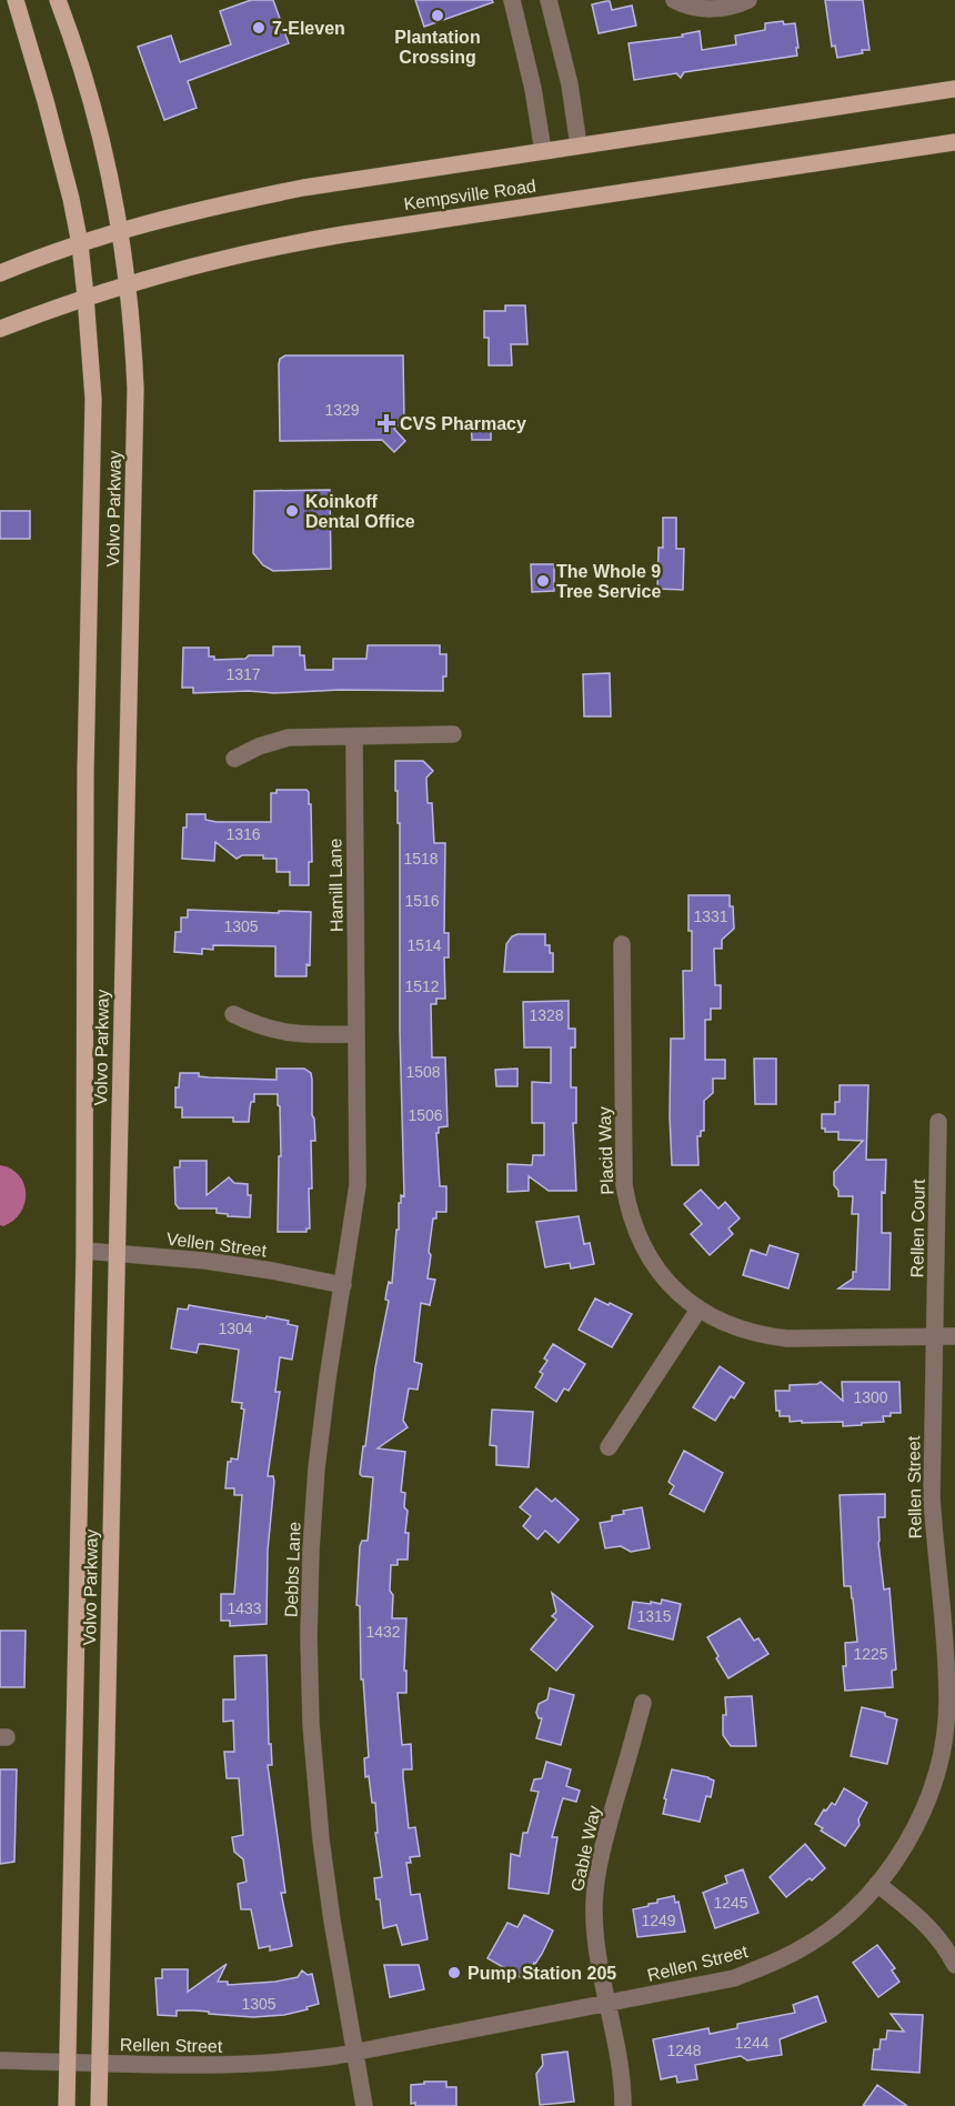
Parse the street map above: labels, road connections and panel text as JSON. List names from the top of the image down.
{
  "streets": {
    "main road": ["Kempsville Road", "Volvo Parkway"],
    "street": [
      "Hamill Lane",
      "Placid Way",
      "Rellen Court",
      "Vellen Street",
      "Rellen Street",
      "Debbs Lane",
      "Gable Way"
    ]
  },
  "crossings": [
    ["Kempsville Road", "Volvo Parkway"],
    ["Volvo Parkway", "Vellen Street"],
    ["Volvo Parkway", "Rellen Street"],
    ["Hamill Lane", "Debbs Lane"],
    ["Placid Way", "Rellen Court"],
    ["Placid Way", "Rellen Street"],
    ["Rellen Court", "Rellen Street"],
    ["Vellen Street", "Debbs Lane"],
    ["Rellen Street", "Debbs Lane"],
    ["Rellen Street", "Gable Way"]
  ],
  "places": {
    "other": [
      "Plantation Crossing",
      "7-Eleven",
      "Koinkoff Dental Office",
      "The Whole 9 Tree Service",
      "Pump Station 205"
    ],
    "health": ["CVS Pharmacy"]
  },
  "house_numbers": [
    "1329",
    "1317",
    "1316",
    "1518",
    "1516",
    "1331",
    "1305",
    "1514",
    "1512",
    "1328",
    "1508",
    "1506",
    "1304",
    "1300",
    "1433",
    "1315",
    "1432",
    "1225",
    "1245",
    "1249",
    "1305",
    "1244",
    "1248"
  ]
}
